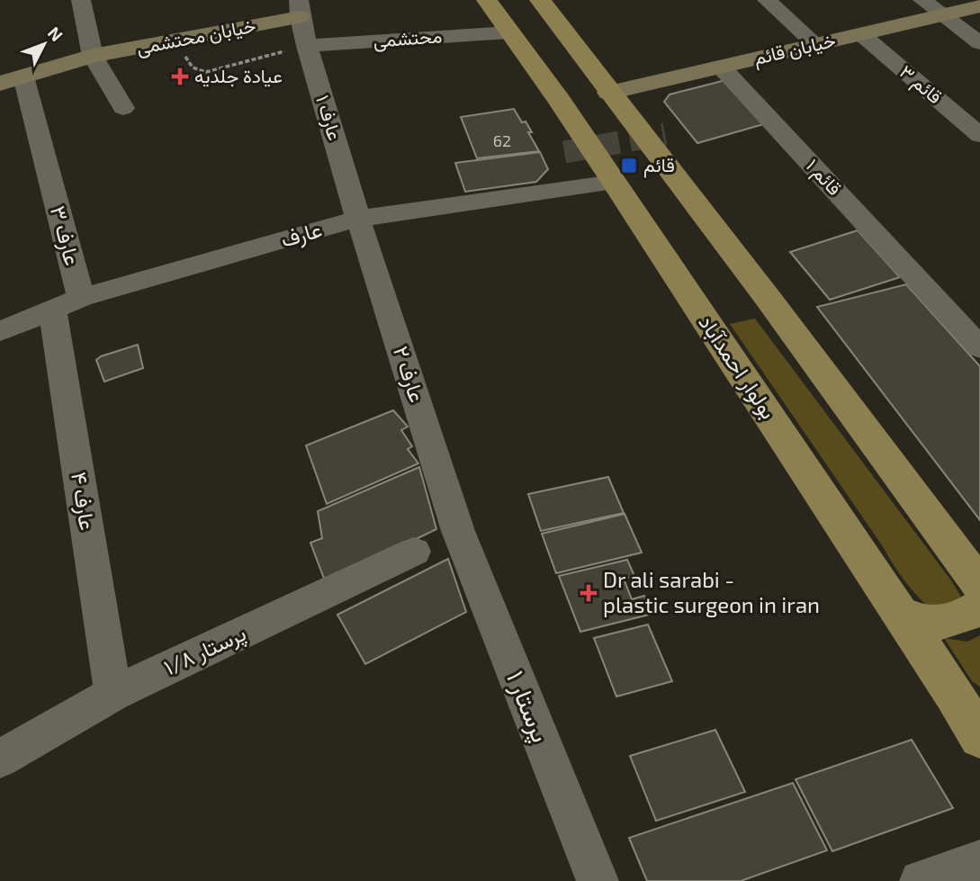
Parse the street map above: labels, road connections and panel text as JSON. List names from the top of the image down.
{
  "streets": {
    "main road": ["بولوار احمدآباد"],
    "street": [
      "خیابان محتشمی",
      "محتشمی",
      "خیابان قائم",
      "قائم ۳",
      "عارف ۱",
      "قائم ۱",
      "عارف",
      "عارف ۳",
      "عارف ۲",
      "عارف ۴",
      "پرستار ۱/۸",
      "پرستار ۱"
    ]
  },
  "crossings": [
    ["خیابان محتشمی", "عارف ۱"],
    ["محتشمی", "عارف ۱"],
    ["محتشمی", "بولوار احمدآباد"],
    ["خیابان قائم", "قائم ۳"],
    ["خیابان قائم", "قائم ۱"],
    ["عارف ۱", "عارف"],
    ["عارف ۱", "عارف ۲"],
    ["عارف", "عارف ۳"],
    ["عارف", "بولوار احمدآباد"],
    ["عارف", "عارف ۲"],
    ["عارف", "عارف ۴"],
    ["عارف ۳", "عارف ۴"],
    ["عارف ۲", "پرستار ۱"],
    ["عارف ۴", "پرستار ۱/۸"]
  ],
  "places": {
    "health": ["عيادة جلديه", "Dr ali sarabi - plastic surgeon in iran"],
    "transit": ["قائم"]
  },
  "house_numbers": ["62"],
  "north": "top right"
}
